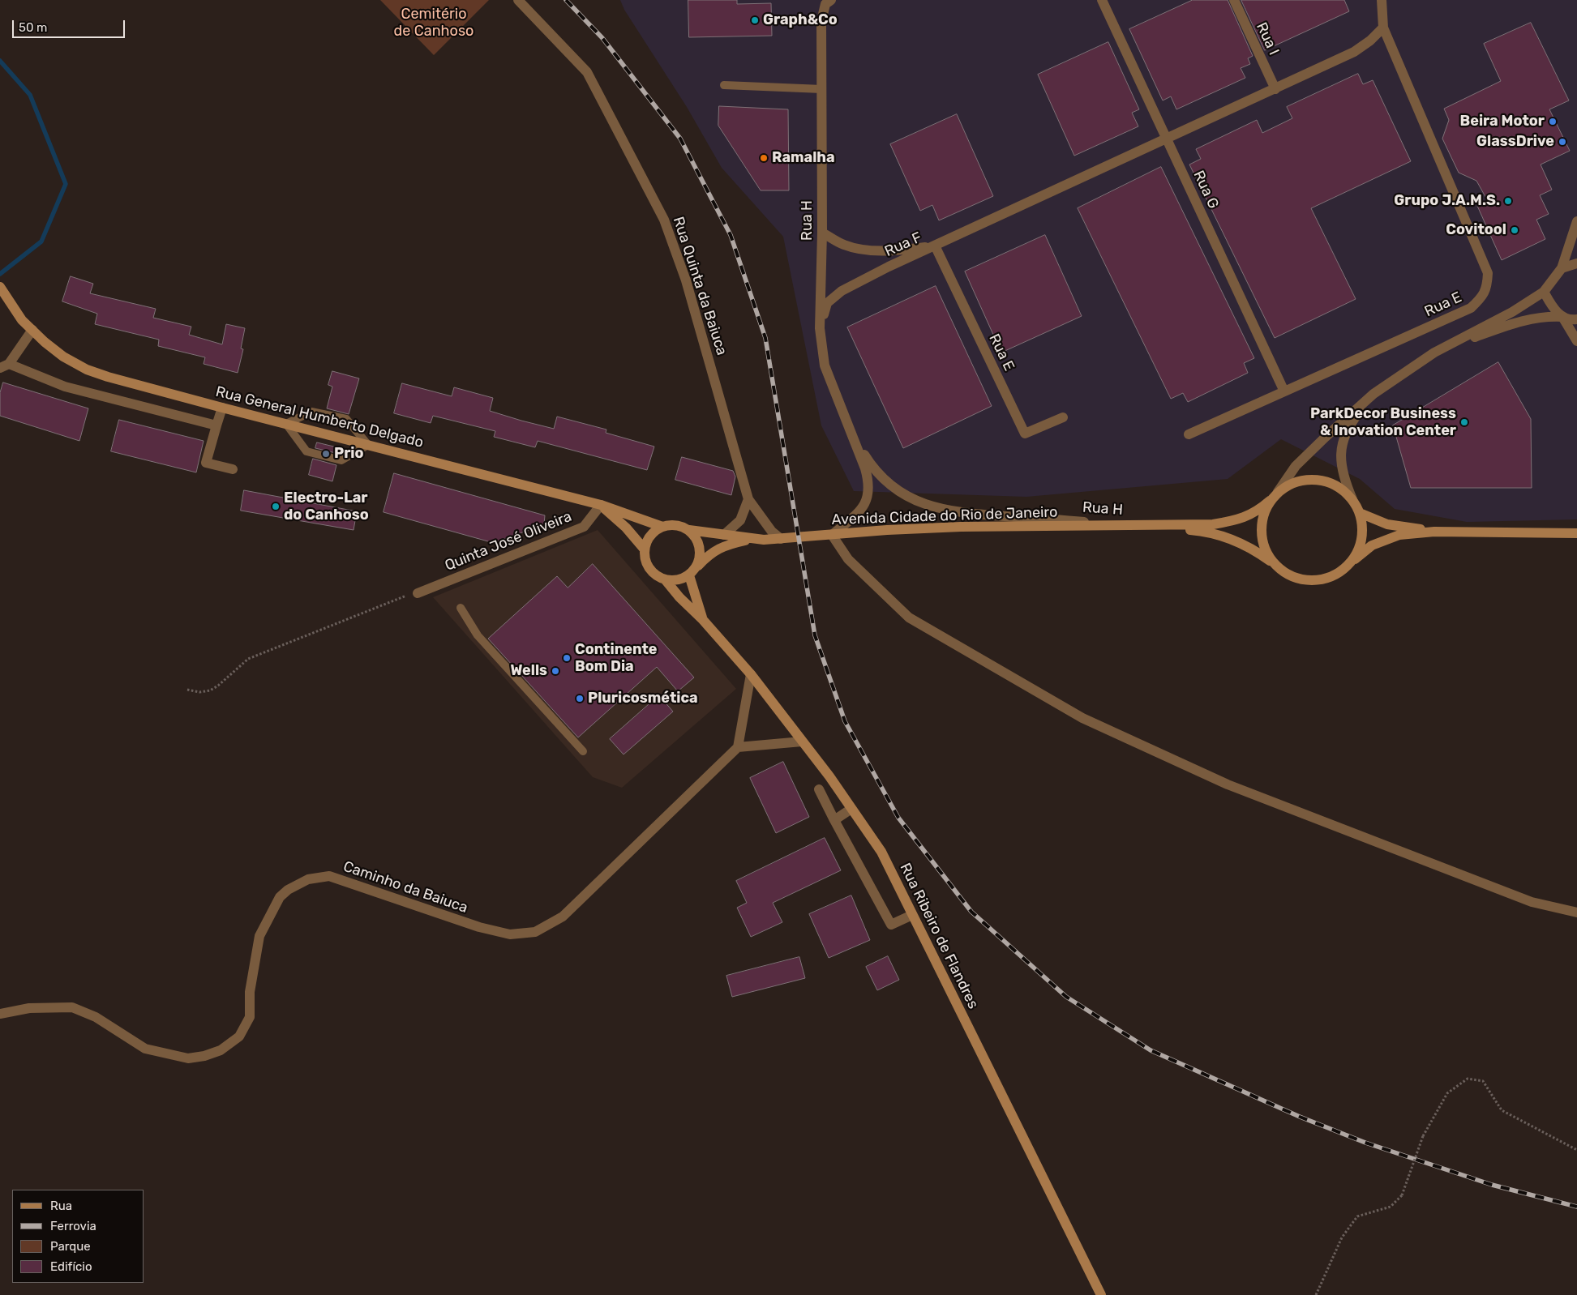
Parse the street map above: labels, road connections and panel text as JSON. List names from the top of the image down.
{
  "streets": {
    "main road": ["Rua General Humberto Delgado", "Avenida Cidade do Rio de Janeiro", "Rua Ribeiro de Flandres"],
    "street": [
      "Rua I",
      "Rua G",
      "Rua H",
      "Rua F",
      "Rua Quinta da Baiuca",
      "Rua E",
      "Quinta José Oliveira",
      "Caminho da Baiuca"
    ]
  },
  "crossings": [
    ["Rua G", "Rua E"],
    ["Rua H", "Rua F"],
    ["Rua H", "Avenida Cidade do Rio de Janeiro"],
    ["Rua F", "Rua E"],
    ["Rua Quinta da Baiuca", "Avenida Cidade do Rio de Janeiro"],
    ["Rua General Humberto Delgado", "Quinta José Oliveira"],
    ["Rua General Humberto Delgado", "Rua Ribeiro de Flandres"],
    ["Quinta José Oliveira", "Rua Ribeiro de Flandres"]
  ],
  "parks": ["Cemitério de Canhoso"],
  "places": [
    "Graph&Co",
    "Beira Motor",
    "GlassDrive",
    "Ramalha",
    "Grupo J.A.M.S.",
    "Covitool",
    "ParkDecor Business & Inovation Center",
    "Prio",
    "Electro-Lar do Canhoso",
    "Continente Bom Dia",
    "Wells",
    "Pluricosmética"
  ],
  "legend": [
    "Rua",
    "Ferrovia",
    "Parque",
    "Edifício"
  ],
  "scale_bar": "50 m"
}
